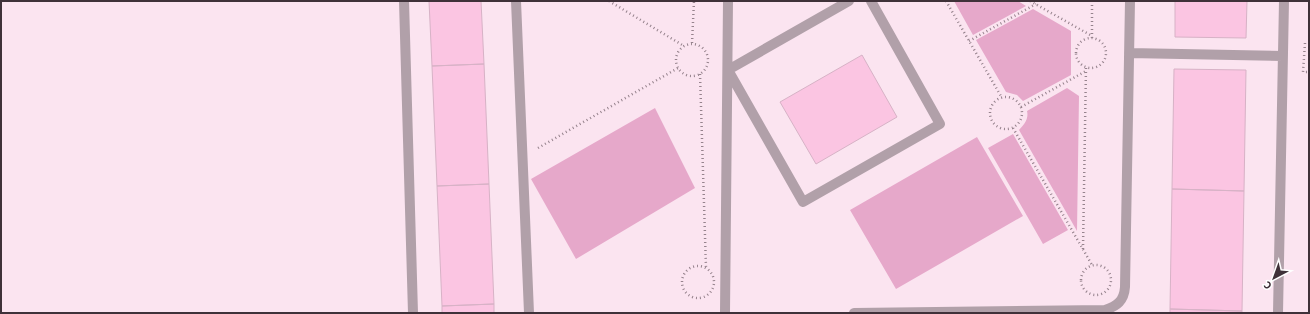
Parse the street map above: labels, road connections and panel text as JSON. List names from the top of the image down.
{
  "north": "bottom left"
}
